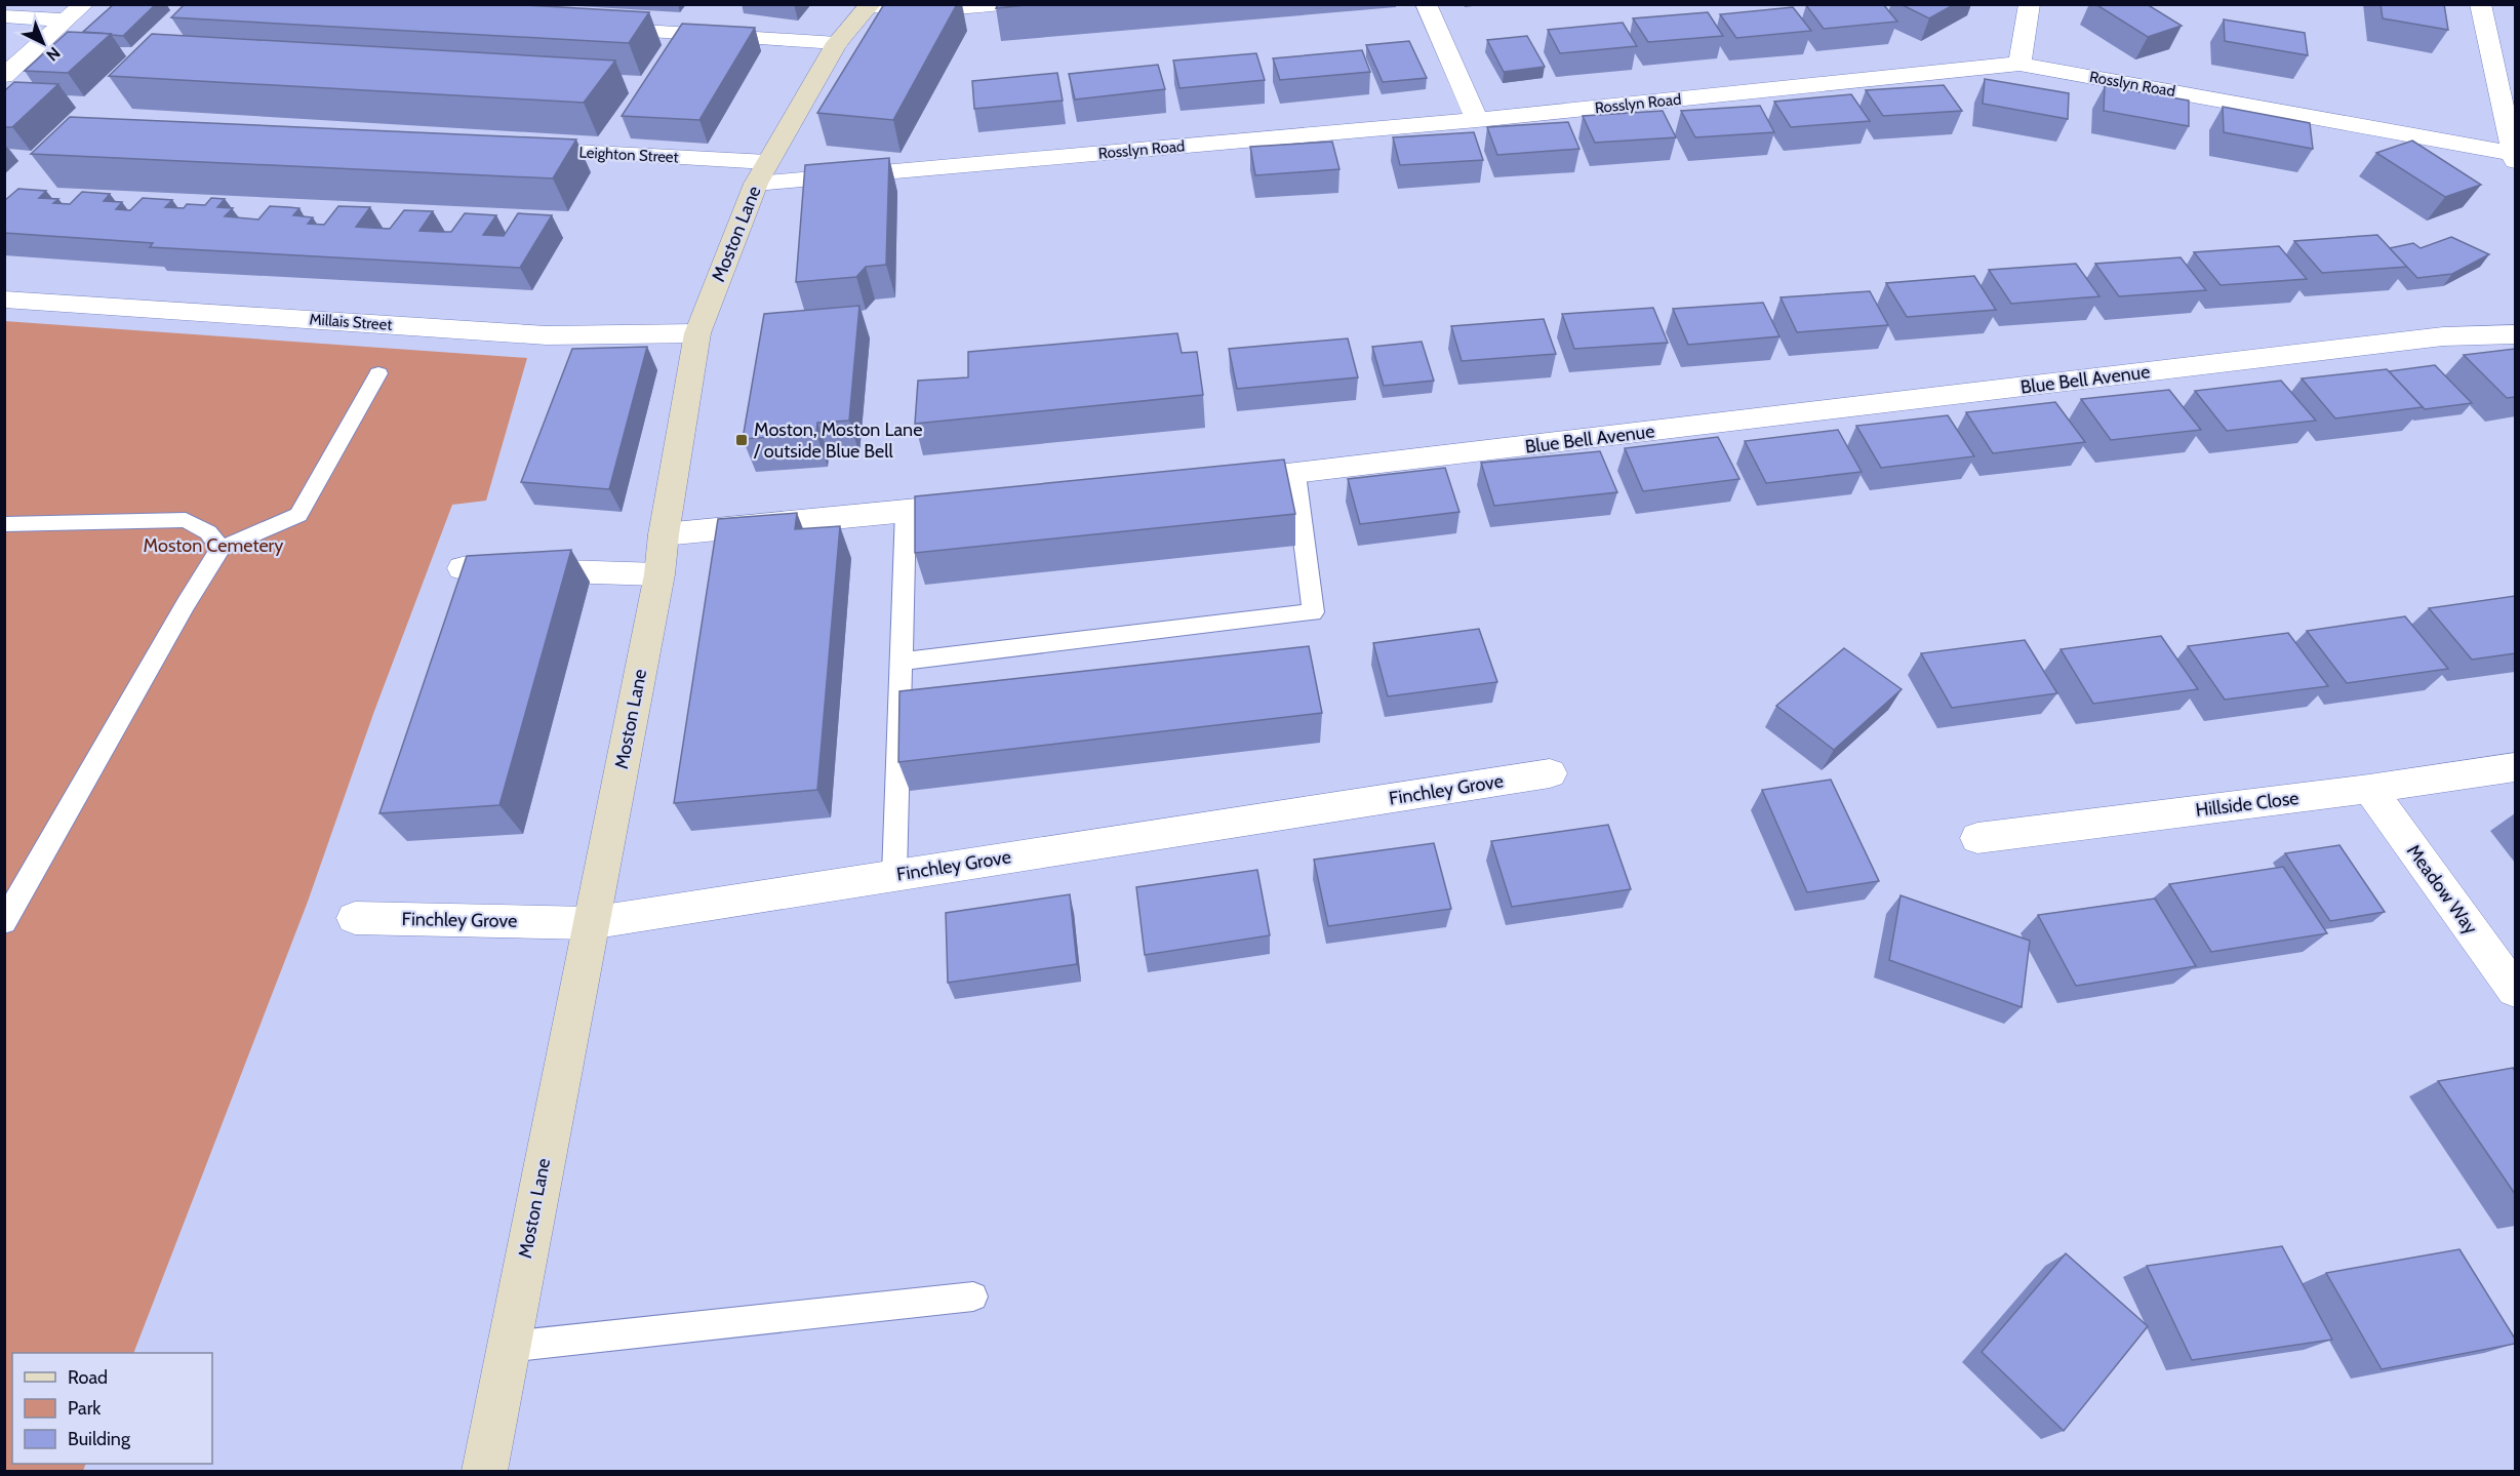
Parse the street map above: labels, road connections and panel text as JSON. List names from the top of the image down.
{
  "streets": {
    "street": [
      "Rosslyn Road",
      "Leighton Street",
      "Moston Lane",
      "Millais Street",
      "Blue Bell Avenue",
      "Finchley Grove",
      "Hillside Close",
      "Meadow Way"
    ]
  },
  "crossings": [
    ["Rosslyn Road", "Leighton Street"],
    ["Rosslyn Road", "Moston Lane"],
    ["Leighton Street", "Moston Lane"],
    ["Moston Lane", "Millais Street"],
    ["Moston Lane", "Finchley Grove"],
    ["Hillside Close", "Meadow Way"]
  ],
  "parks": ["Moston Cemetery"],
  "places": {
    "transit": ["Moston, Moston Lane / outside Blue Bell"]
  },
  "legend": ["Road", "Park", "Building"],
  "north": "bottom right"
}
